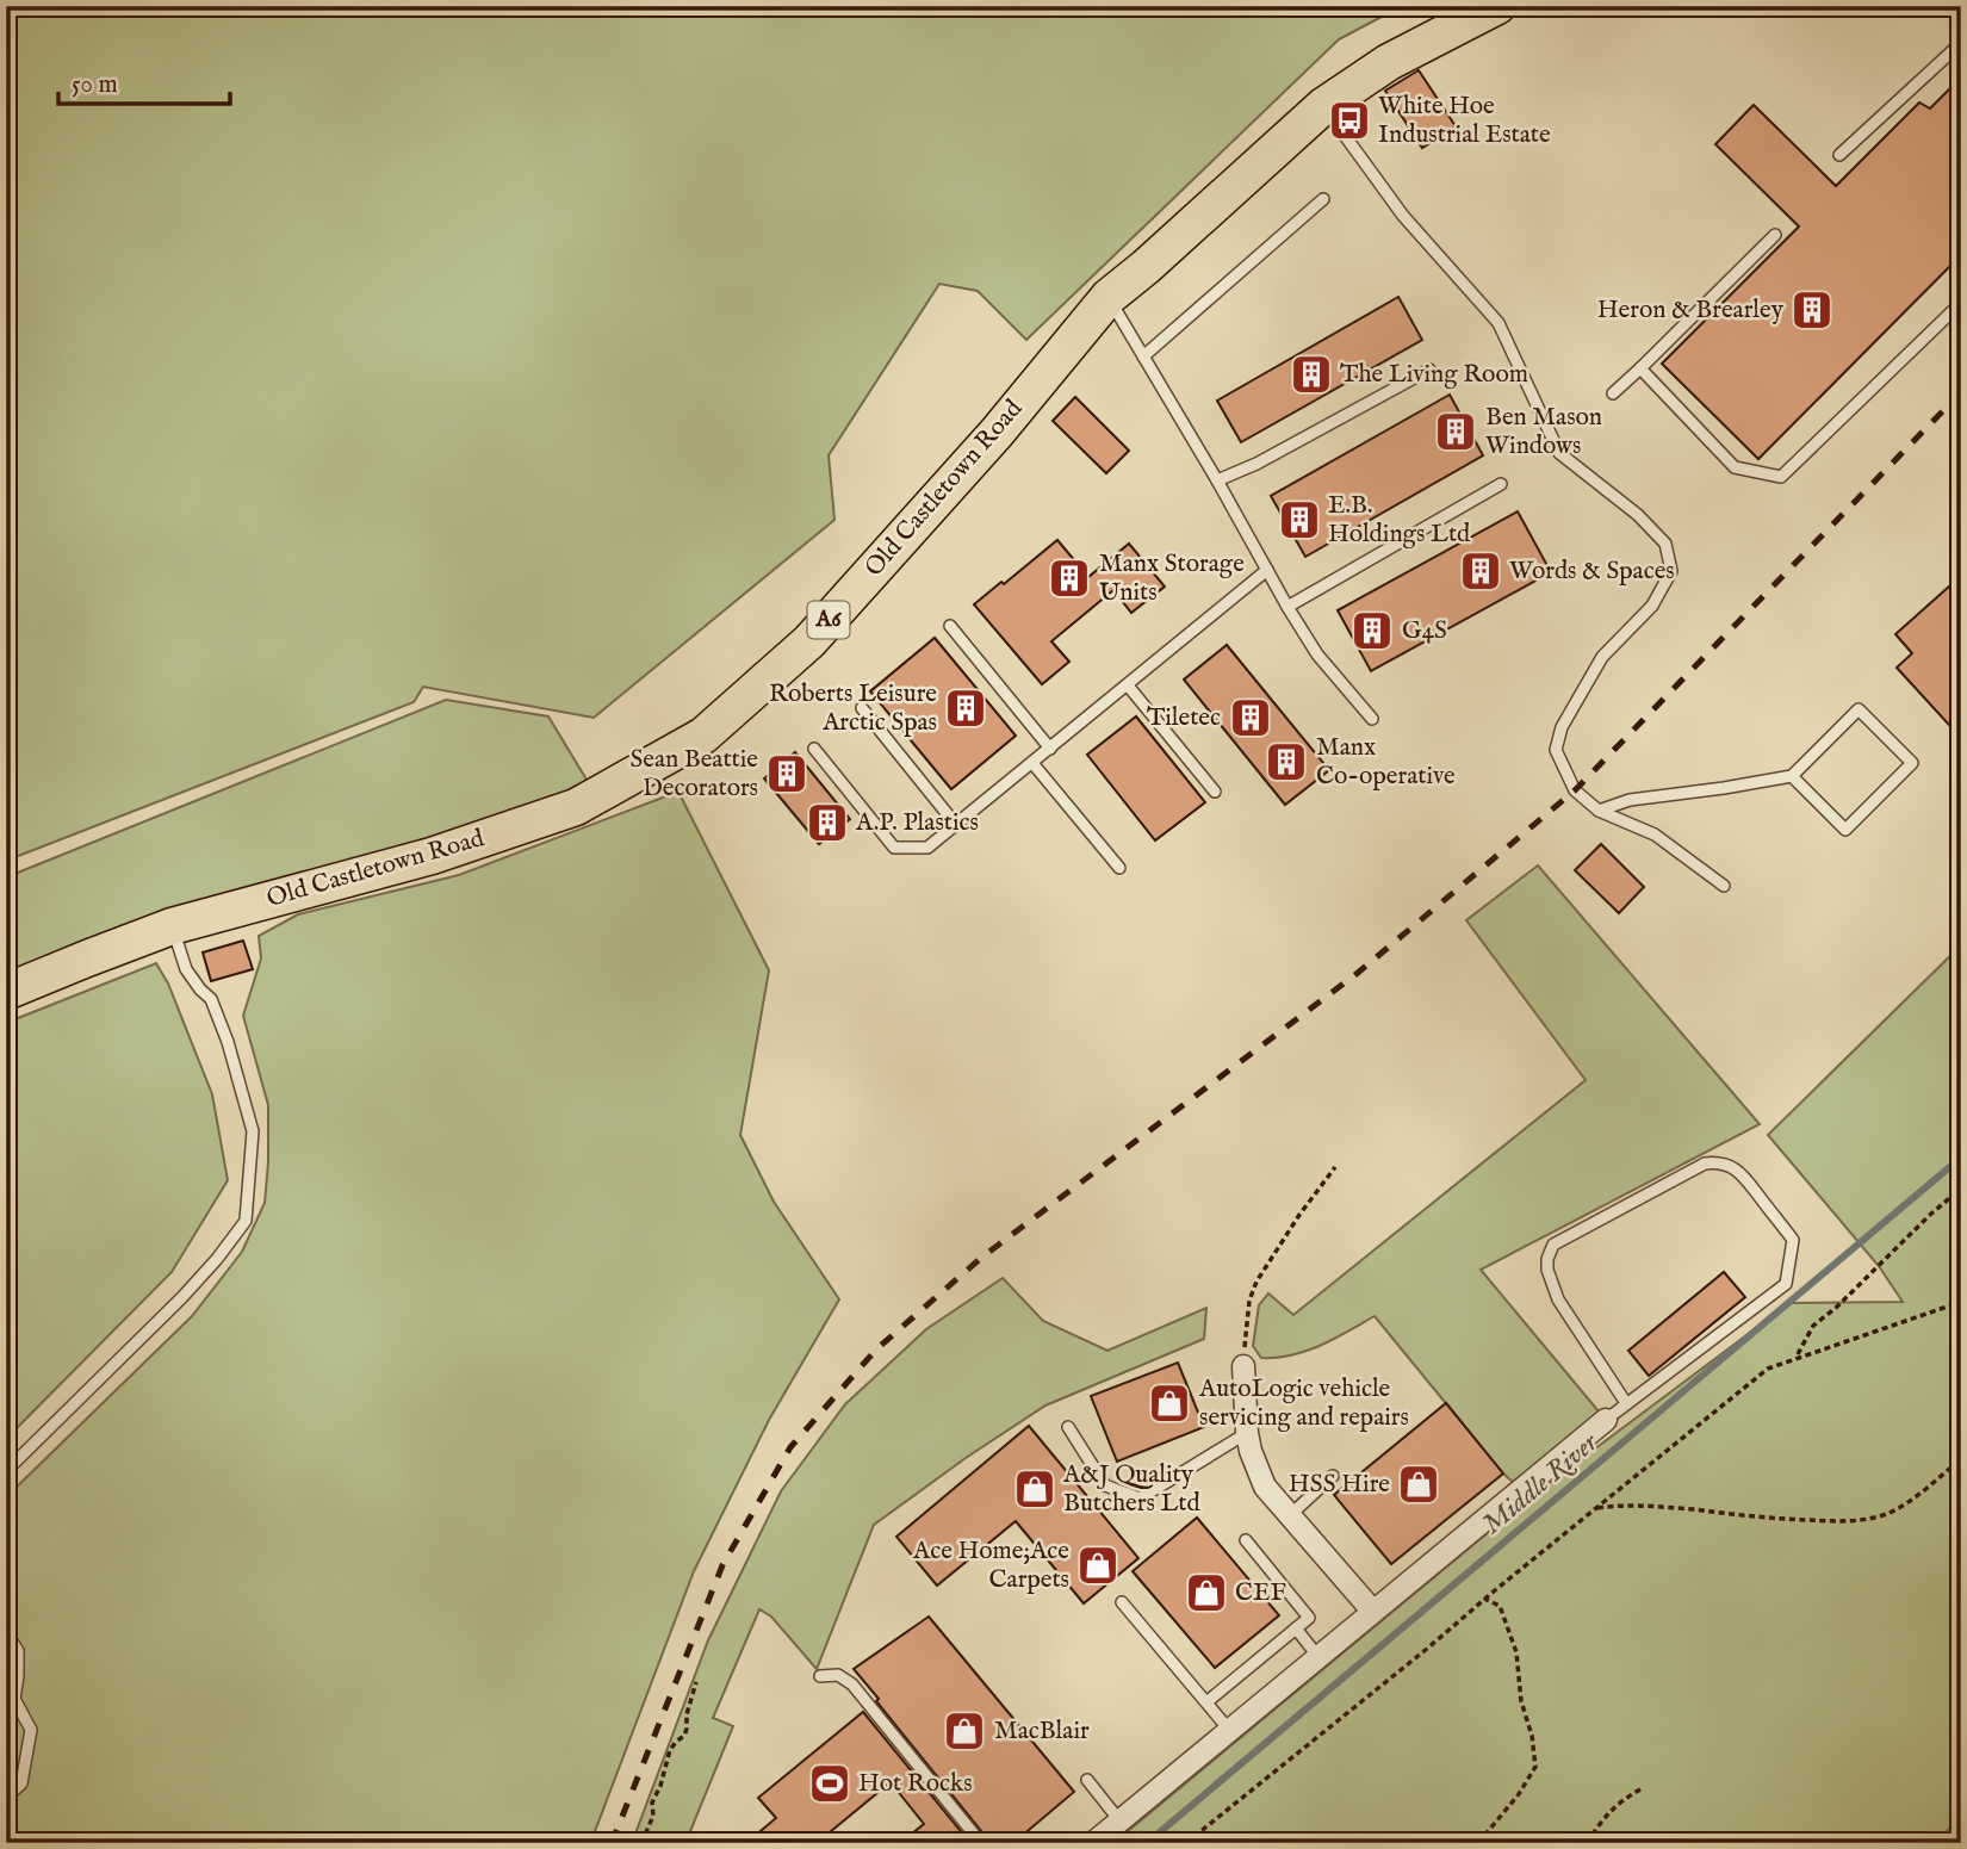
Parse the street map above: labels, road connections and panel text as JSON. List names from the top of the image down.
{
  "streets": {
    "highway": ["Old Castletown Road", "A6"]
  },
  "water": ["Middle River"],
  "places": {
    "bus stop": ["White Hoe Industrial Estate"],
    "building": [
      "Heron & Brearley",
      "The Living Room",
      "Ben Mason Windows",
      "E.B. Holdings Ltd",
      "Words & Spaces",
      "Manx Storage Units",
      "G4S",
      "Roberts Leisure Arctic Spas",
      "Tiletec",
      "Manx Co-operative",
      "Sean Beattie Decorators",
      "A.P. Plastics"
    ],
    "shop": [
      "AutoLogic vehicle servicing and repairs",
      "HSS Hire",
      "A&J Quality Butchers Ltd",
      "Ace Home;Ace Carpets",
      "CEF",
      "MacBlair"
    ],
    "sports": ["Hot Rocks"]
  },
  "scale_bar": "50 m"
}
